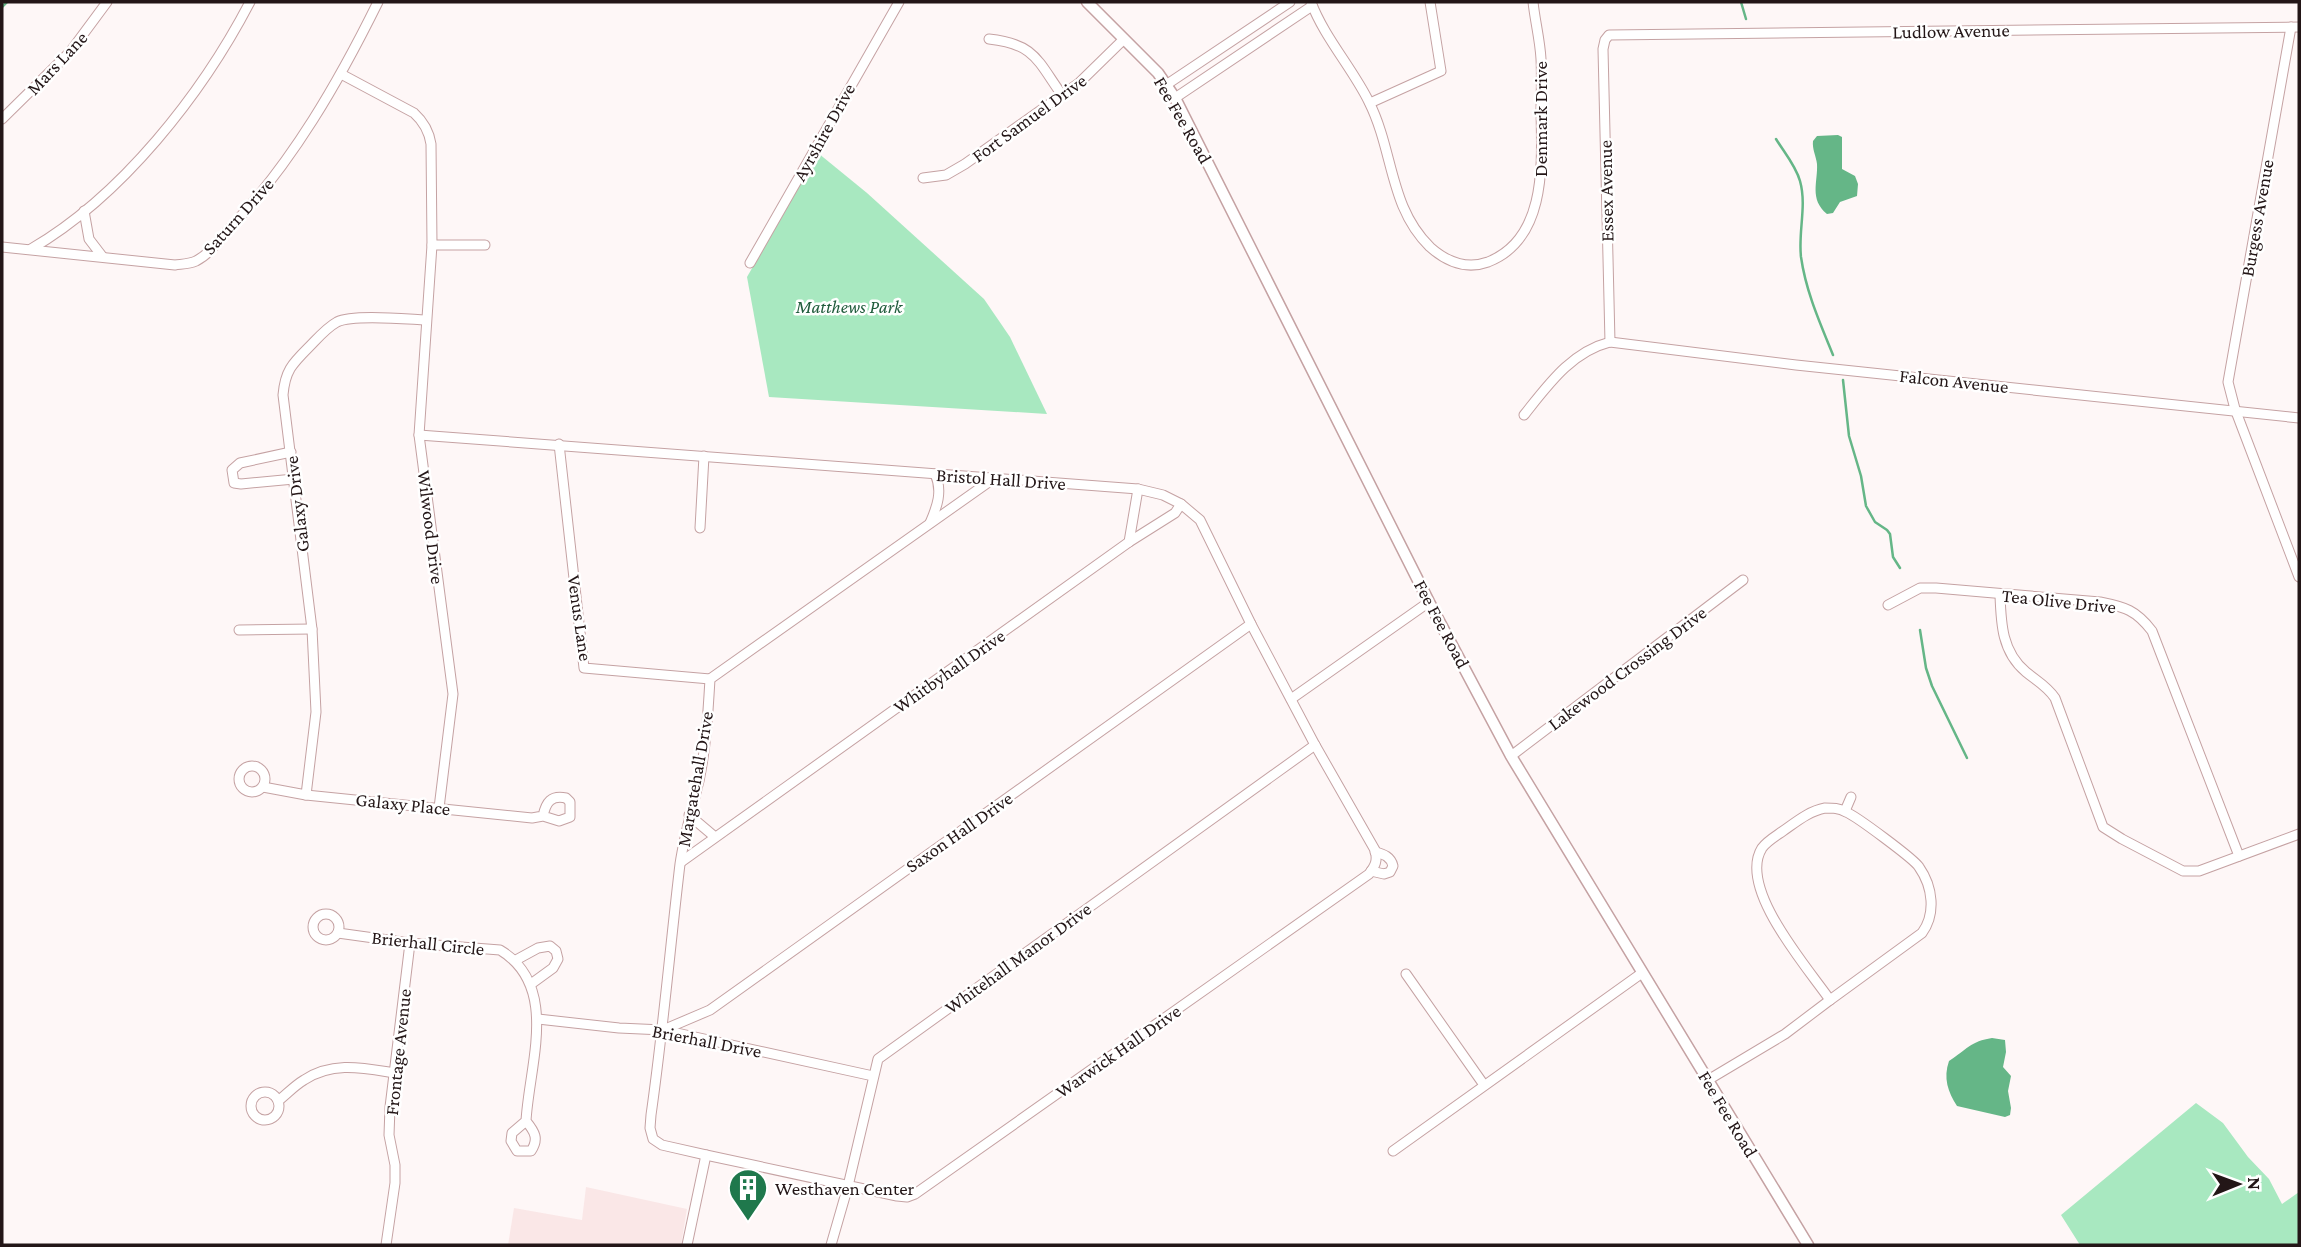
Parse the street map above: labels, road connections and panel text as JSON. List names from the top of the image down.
{
  "streets": {
    "street": [
      "Ludlow Avenue",
      "Mars Lane",
      "Fort Samuel Drive",
      "Denmark Drive",
      "Fee Fee Road",
      "Ayrshire Drive",
      "Essex Avenue",
      "Saturn Drive",
      "Burgess Avenue",
      "Falcon Avenue",
      "Bristol Hall Drive",
      "Galaxy Drive",
      "Wilwood Drive",
      "Tea Olive Drive",
      "Venus Lane",
      "Lakewood Crossing Drive",
      "Whitbyhall Drive",
      "Margatehall Drive",
      "Galaxy Place",
      "Saxon Hall Drive",
      "Brierhall Circle",
      "Whitehall Manor Drive",
      "Brierhall Drive",
      "Warwick Hall Drive",
      "Frontage Avenue"
    ]
  },
  "crossings": [
    ["Ludlow Avenue", "Essex Avenue"],
    ["Ludlow Avenue", "Burgess Avenue"],
    ["Fort Samuel Drive", "Fee Fee Road"],
    ["Fee Fee Road", "Lakewood Crossing Drive"],
    ["Essex Avenue", "Falcon Avenue"],
    ["Saturn Drive", "Wilwood Drive"],
    ["Burgess Avenue", "Falcon Avenue"],
    ["Bristol Hall Drive", "Wilwood Drive"],
    ["Bristol Hall Drive", "Venus Lane"],
    ["Bristol Hall Drive", "Whitbyhall Drive"],
    ["Bristol Hall Drive", "Saxon Hall Drive"],
    ["Bristol Hall Drive", "Whitehall Manor Drive"],
    ["Bristol Hall Drive", "Warwick Hall Drive"],
    ["Galaxy Drive", "Wilwood Drive"],
    ["Galaxy Drive", "Galaxy Place"],
    ["Wilwood Drive", "Galaxy Place"],
    ["Venus Lane", "Margatehall Drive"],
    ["Whitbyhall Drive", "Margatehall Drive"],
    ["Margatehall Drive", "Saxon Hall Drive"],
    ["Margatehall Drive", "Brierhall Drive"],
    ["Margatehall Drive", "Warwick Hall Drive"],
    ["Saxon Hall Drive", "Brierhall Drive"],
    ["Brierhall Circle", "Frontage Avenue"],
    ["Whitehall Manor Drive", "Brierhall Drive"],
    ["Whitehall Manor Drive", "Warwick Hall Drive"]
  ],
  "parks": ["Matthews Park"],
  "places": {
    "building": ["Westhaven Center"]
  },
  "north": "right"
}
